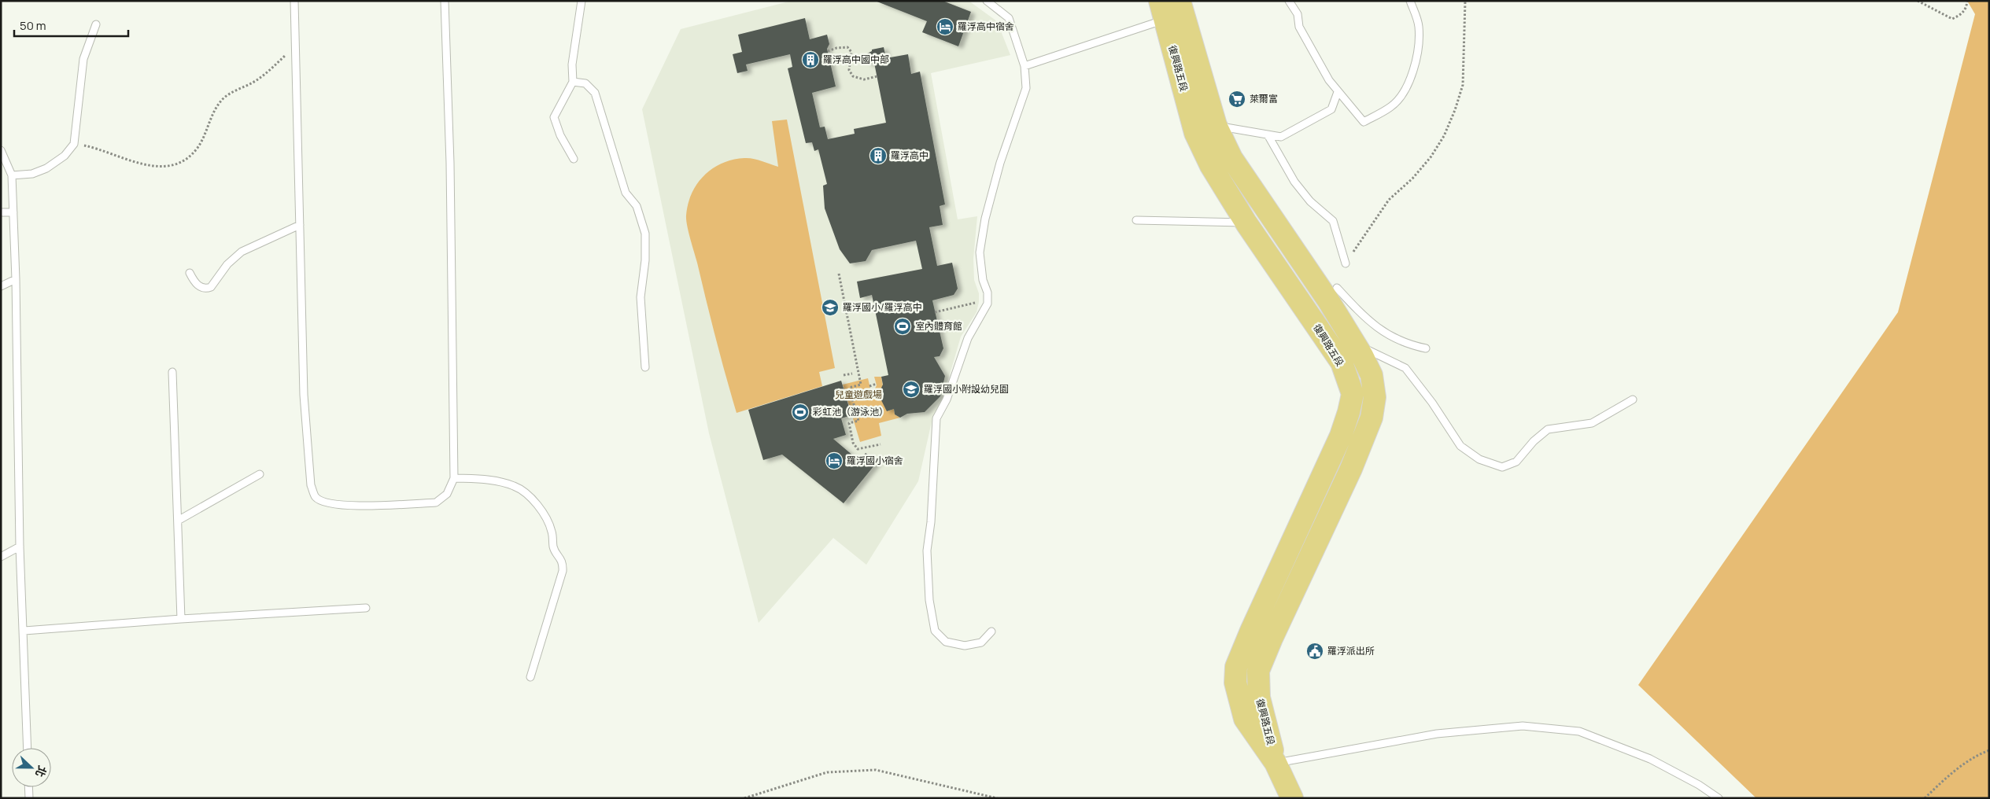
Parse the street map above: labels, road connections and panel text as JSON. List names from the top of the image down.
{
  "streets": {
    "main road": ["復興路五段"]
  },
  "parks": ["兒童遊戲場"],
  "places": {
    "hotel": ["羅浮高中宿舍", "羅浮國小宿舍"],
    "building": ["羅浮高中國中部", "羅浮高中"],
    "supermarket": ["萊爾富"],
    "school or university": ["羅浮國小/羅浮高中", "羅浮國小附設幼兒園"],
    "sports": ["室內體育館", "彩虹池（游泳池）"],
    "public building": ["羅浮派出所"]
  },
  "scale_bar": "50 m",
  "north": "right"
}
